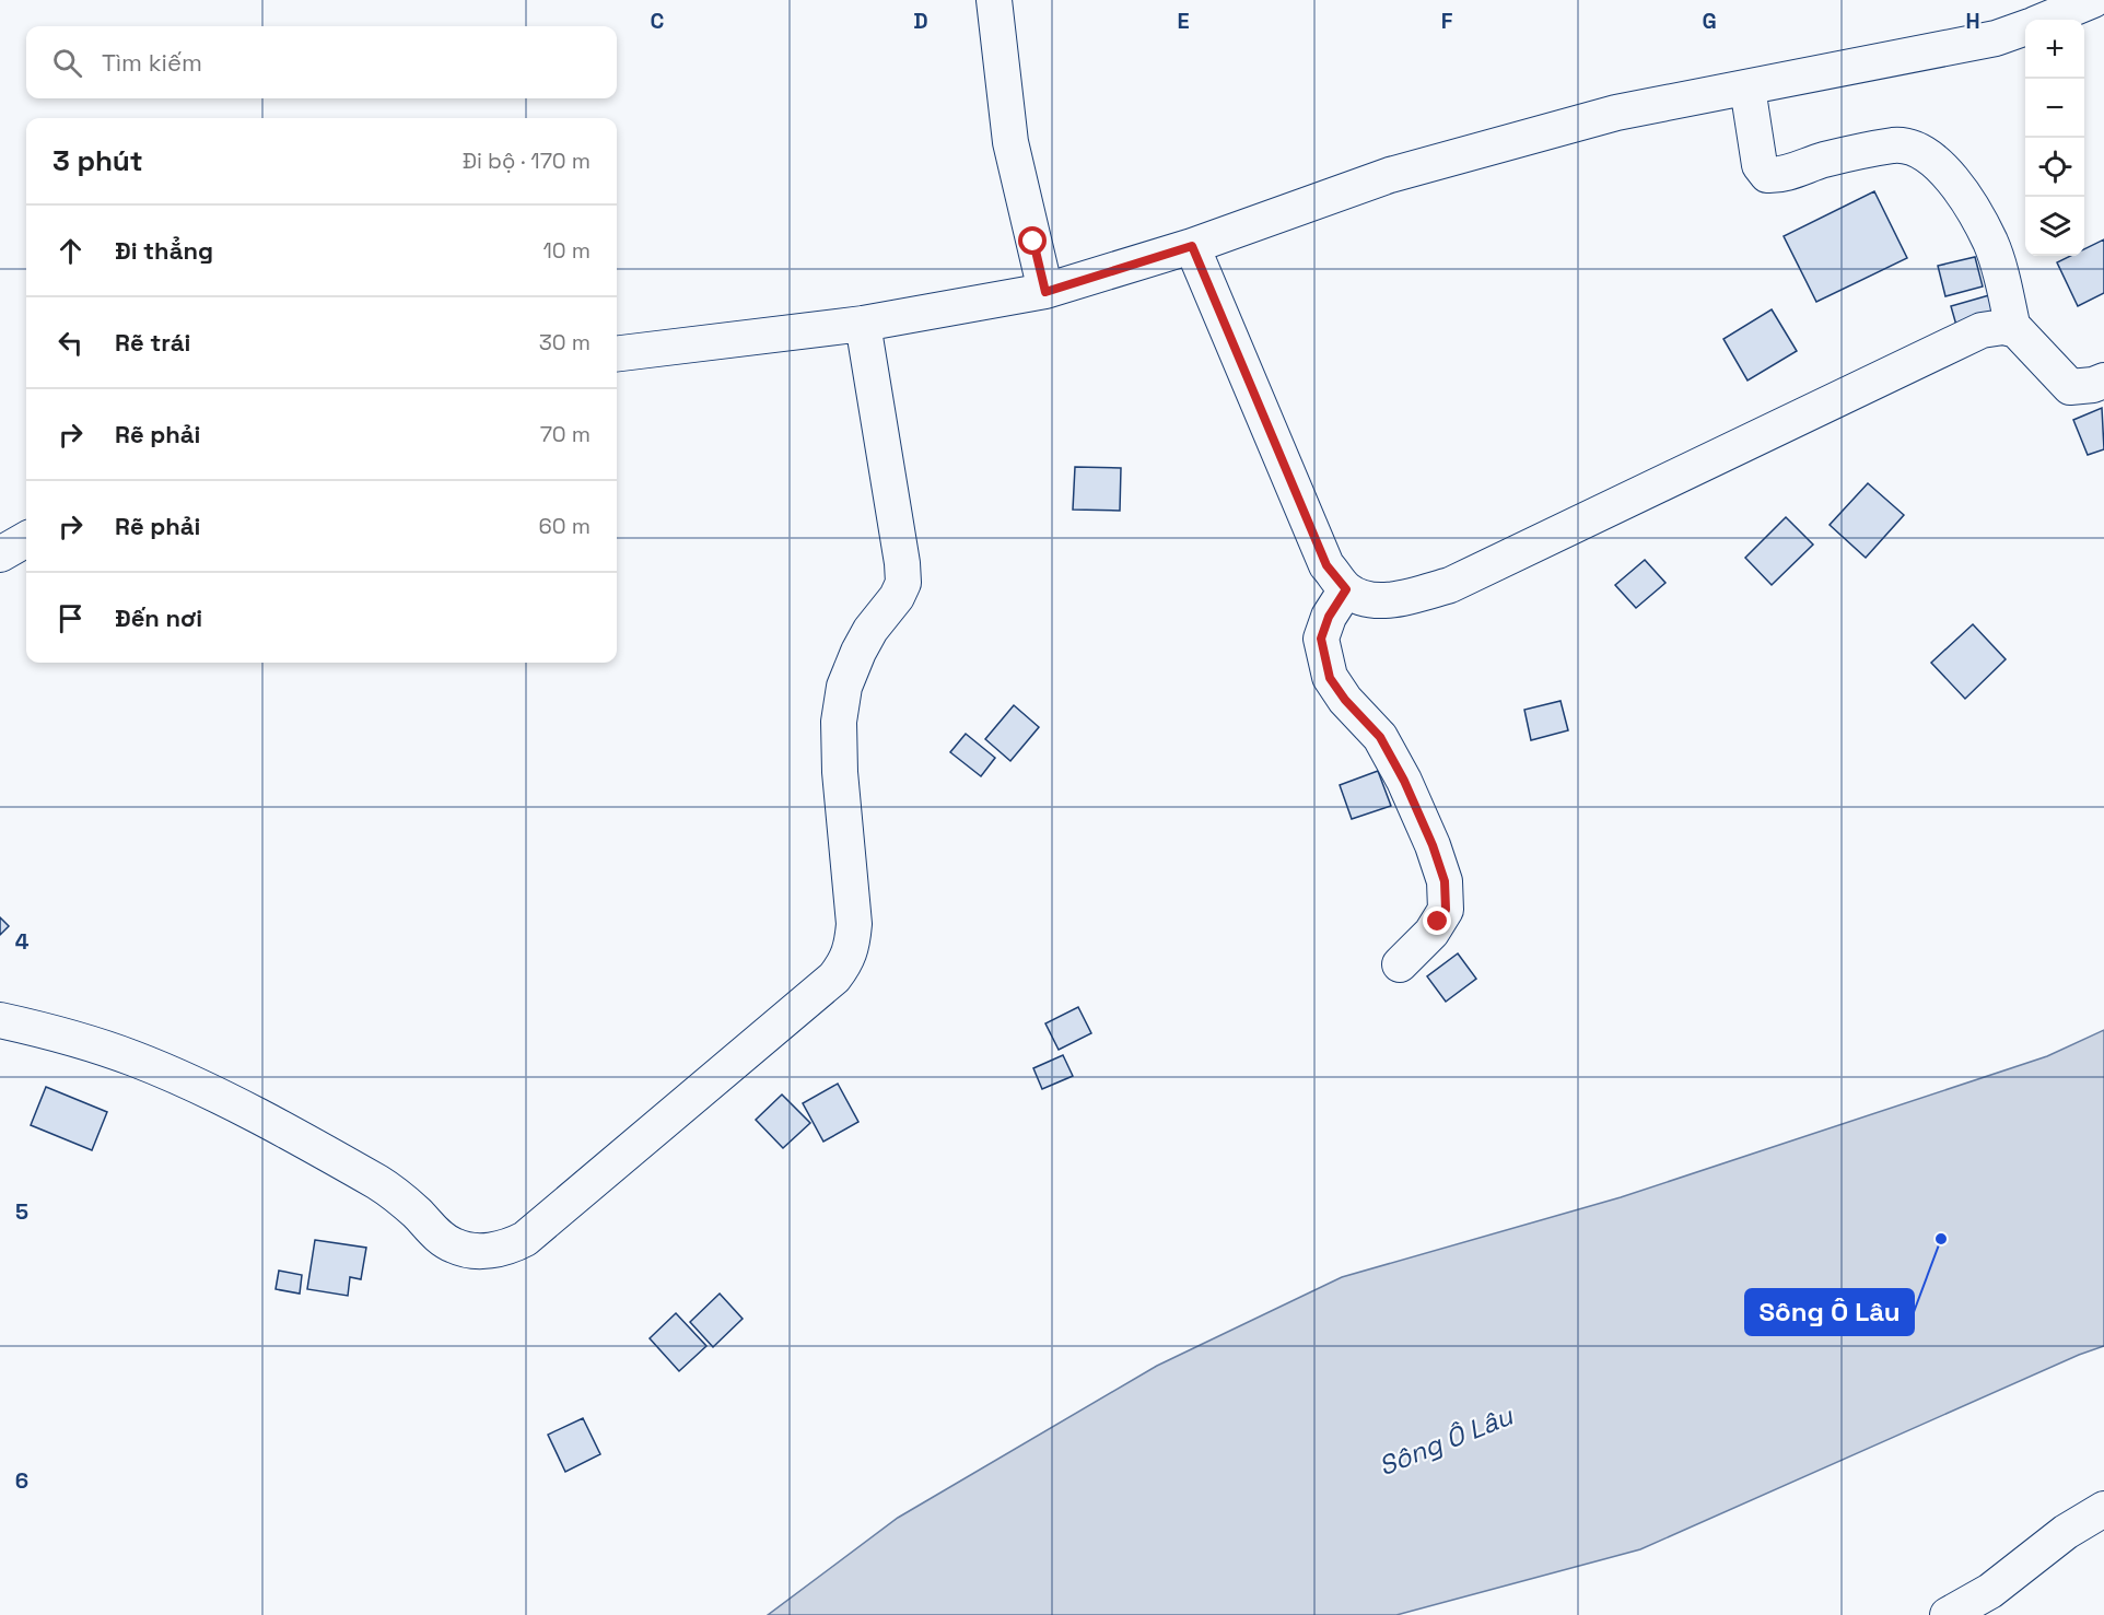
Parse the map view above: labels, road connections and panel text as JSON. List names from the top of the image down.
{
  "water": ["Sông Ô Lâu"],
  "places": ["Sông Ô Lâu"],
  "page": {
    "map_buttons": ["+", "−"],
    "search": "Tìm kiếm",
    "heading": ["3 phút", "Đi bộ · 170 m"],
    "list": [
      ["Đi thẳng", "10 m"],
      ["Rẽ trái", "30 m"],
      ["Rẽ phải", "70 m"],
      ["Rẽ phải", "60 m"],
      "Đến nơi"
    ]
  },
  "grid": {
    "columns": [
      "C",
      "D",
      "E",
      "F",
      "G",
      "H"
    ],
    "rows": ["4", "5", "6"]
  }
}
